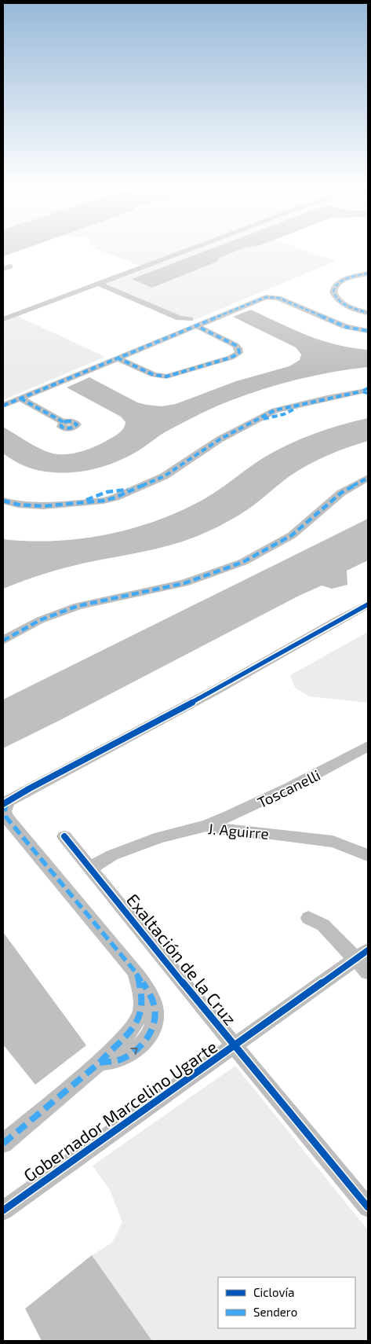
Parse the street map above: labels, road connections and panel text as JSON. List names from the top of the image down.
{
  "streets": {
    "street": [
      "Toscanelli",
      "J. Aguirre",
      "Exaltación de la Cruz",
      "Gobernador Marcelino Ugarte"
    ]
  },
  "crossings": [
    ["Toscanelli", "J. Aguirre"],
    ["J. Aguirre", "Exaltación de la Cruz"],
    ["Exaltación de la Cruz", "Gobernador Marcelino Ugarte"]
  ],
  "legend": ["Ciclovía", "Sendero"]
}
